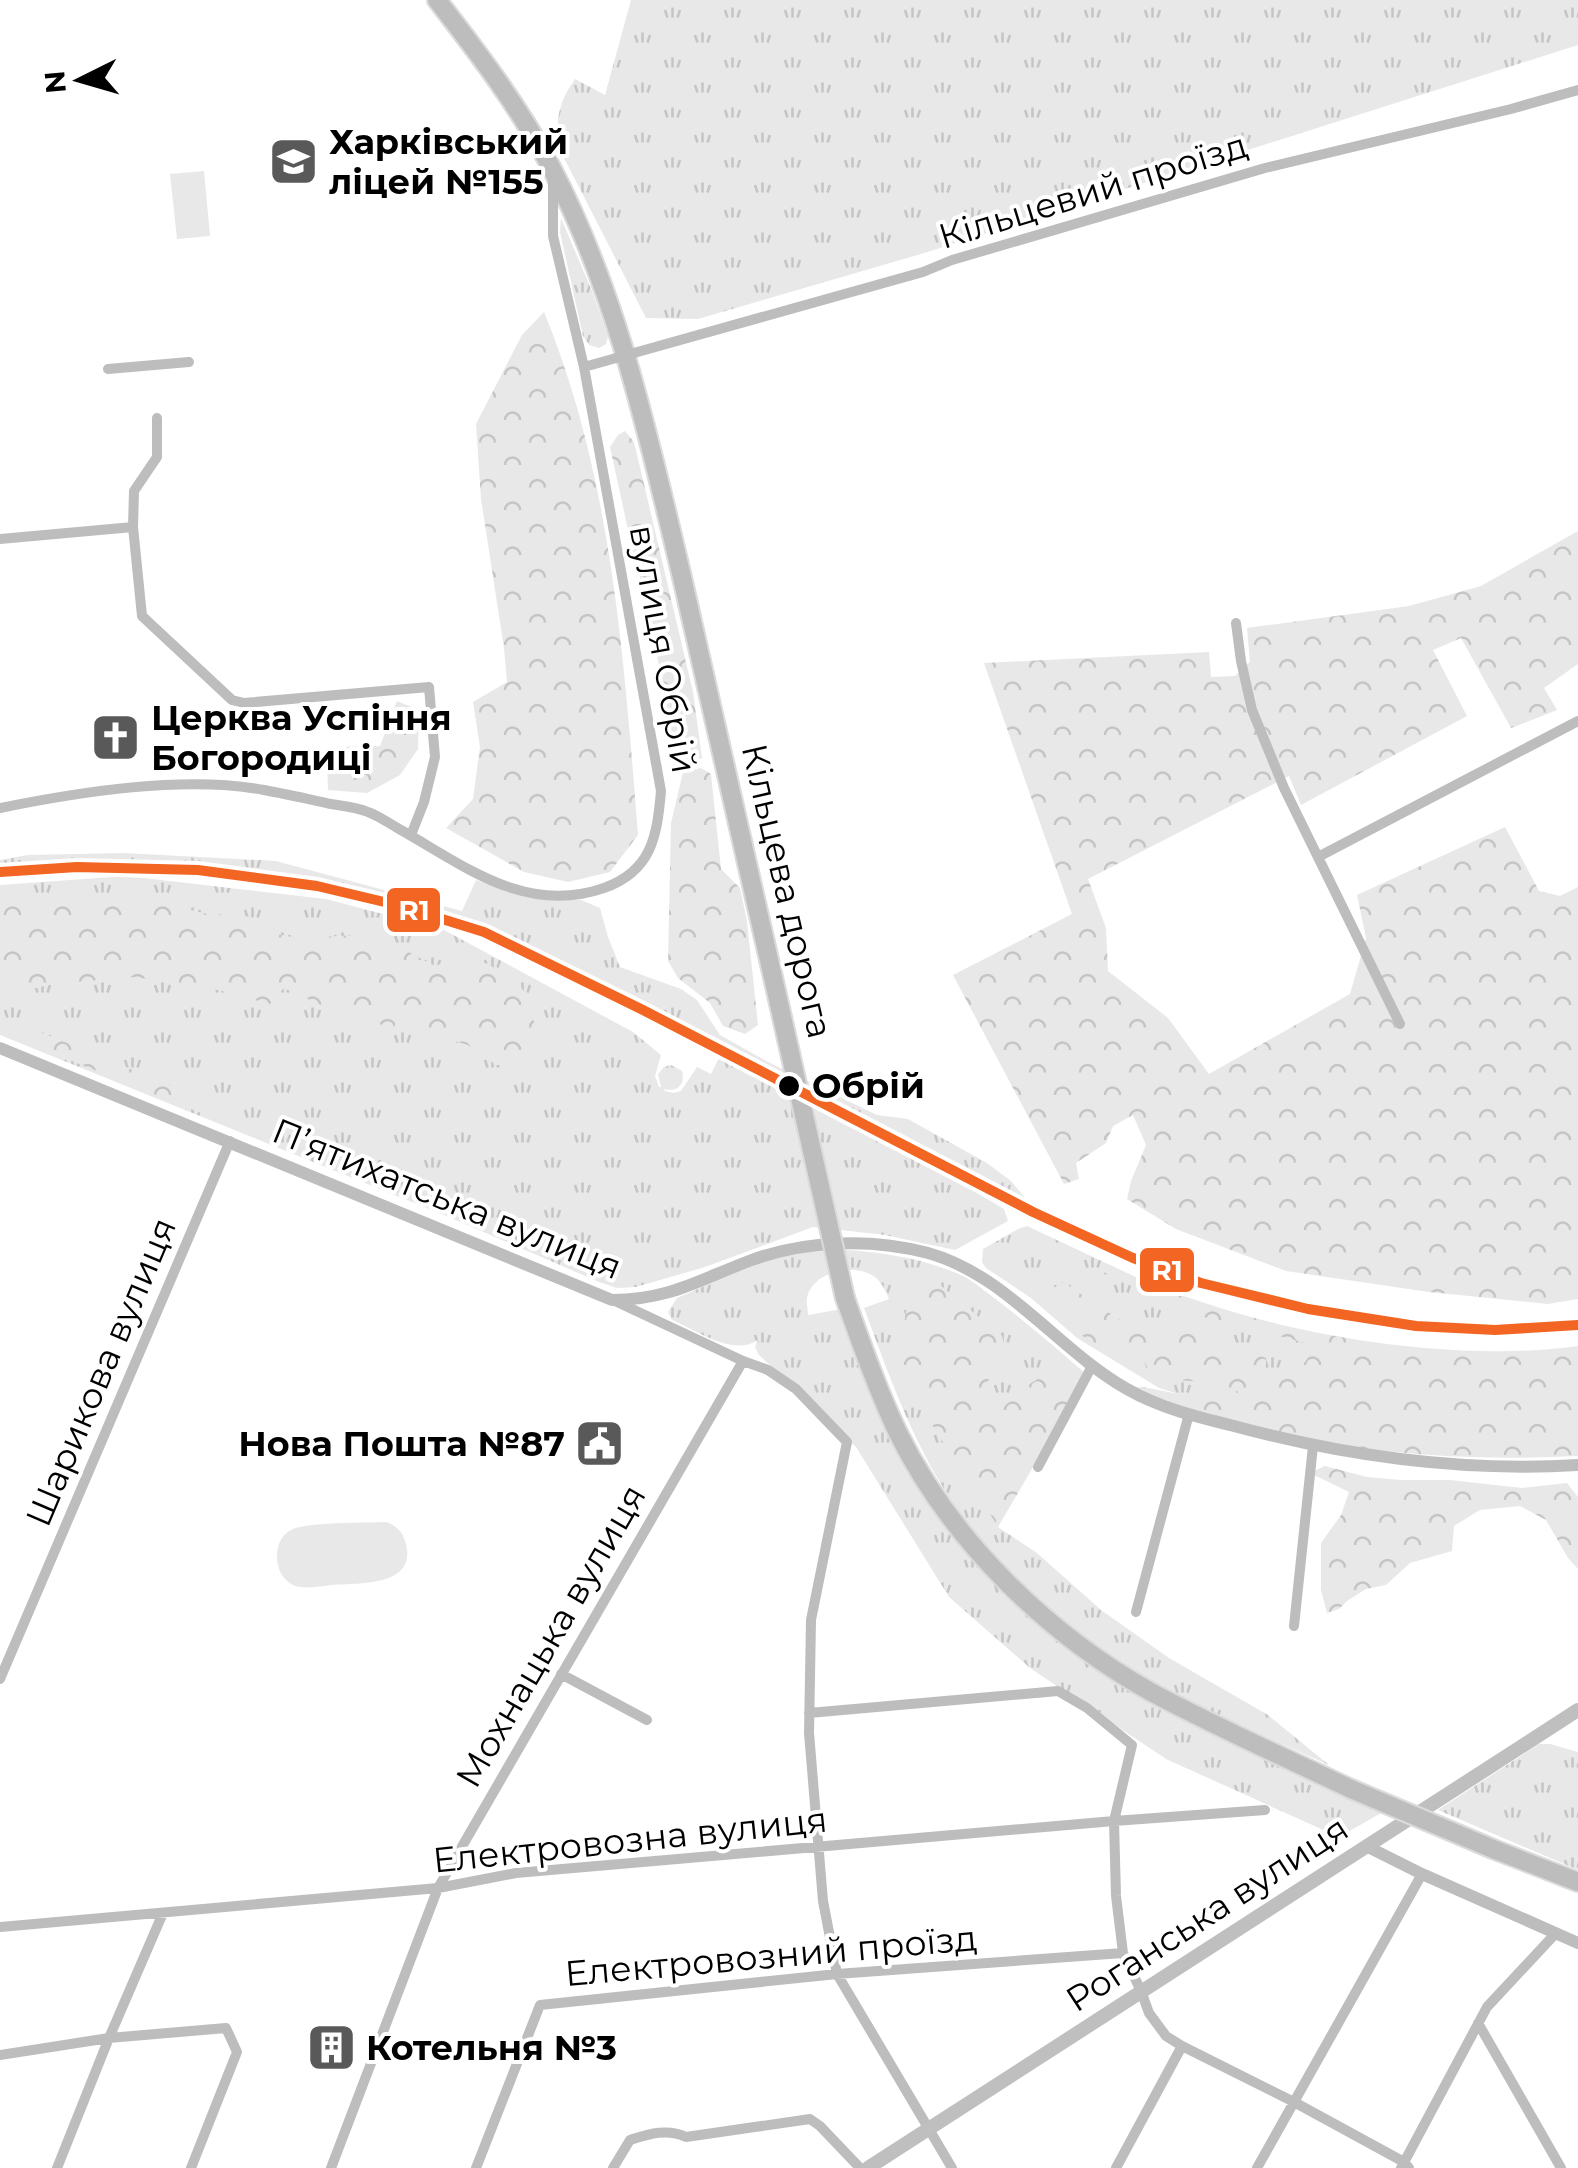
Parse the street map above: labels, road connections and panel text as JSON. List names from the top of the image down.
{
  "streets": {
    "highway": ["Кільцева дорога"],
    "main road": ["Роганська вулиця"],
    "street": [
      "Кільцевий проїзд",
      "вулиця Обрій",
      "П’ятихатська вулиця",
      "Шарикова вулиця",
      "Мохнацька вулиця",
      "Електровозна вулиця",
      "Електровозний проїзд"
    ]
  },
  "crossings": [
    ["Кільцевий проїзд", "Кільцева дорога"],
    ["вулиця Обрій", "Кільцева дорога"],
    ["П’ятихатська вулиця", "Шарикова вулиця"],
    ["П’ятихатська вулиця", "Мохнацька вулиця"],
    ["Мохнацька вулиця", "Електровозна вулиця"]
  ],
  "places": {
    "school or university": ["Харківський ліцей №155"],
    "church": ["Церква Успіння Богородиці"],
    "other": ["Обрій"],
    "public building": ["Нова Пошта №87"],
    "building": ["Котельня №3"]
  },
  "lines": ["transit line R1"],
  "north": "left"
}
